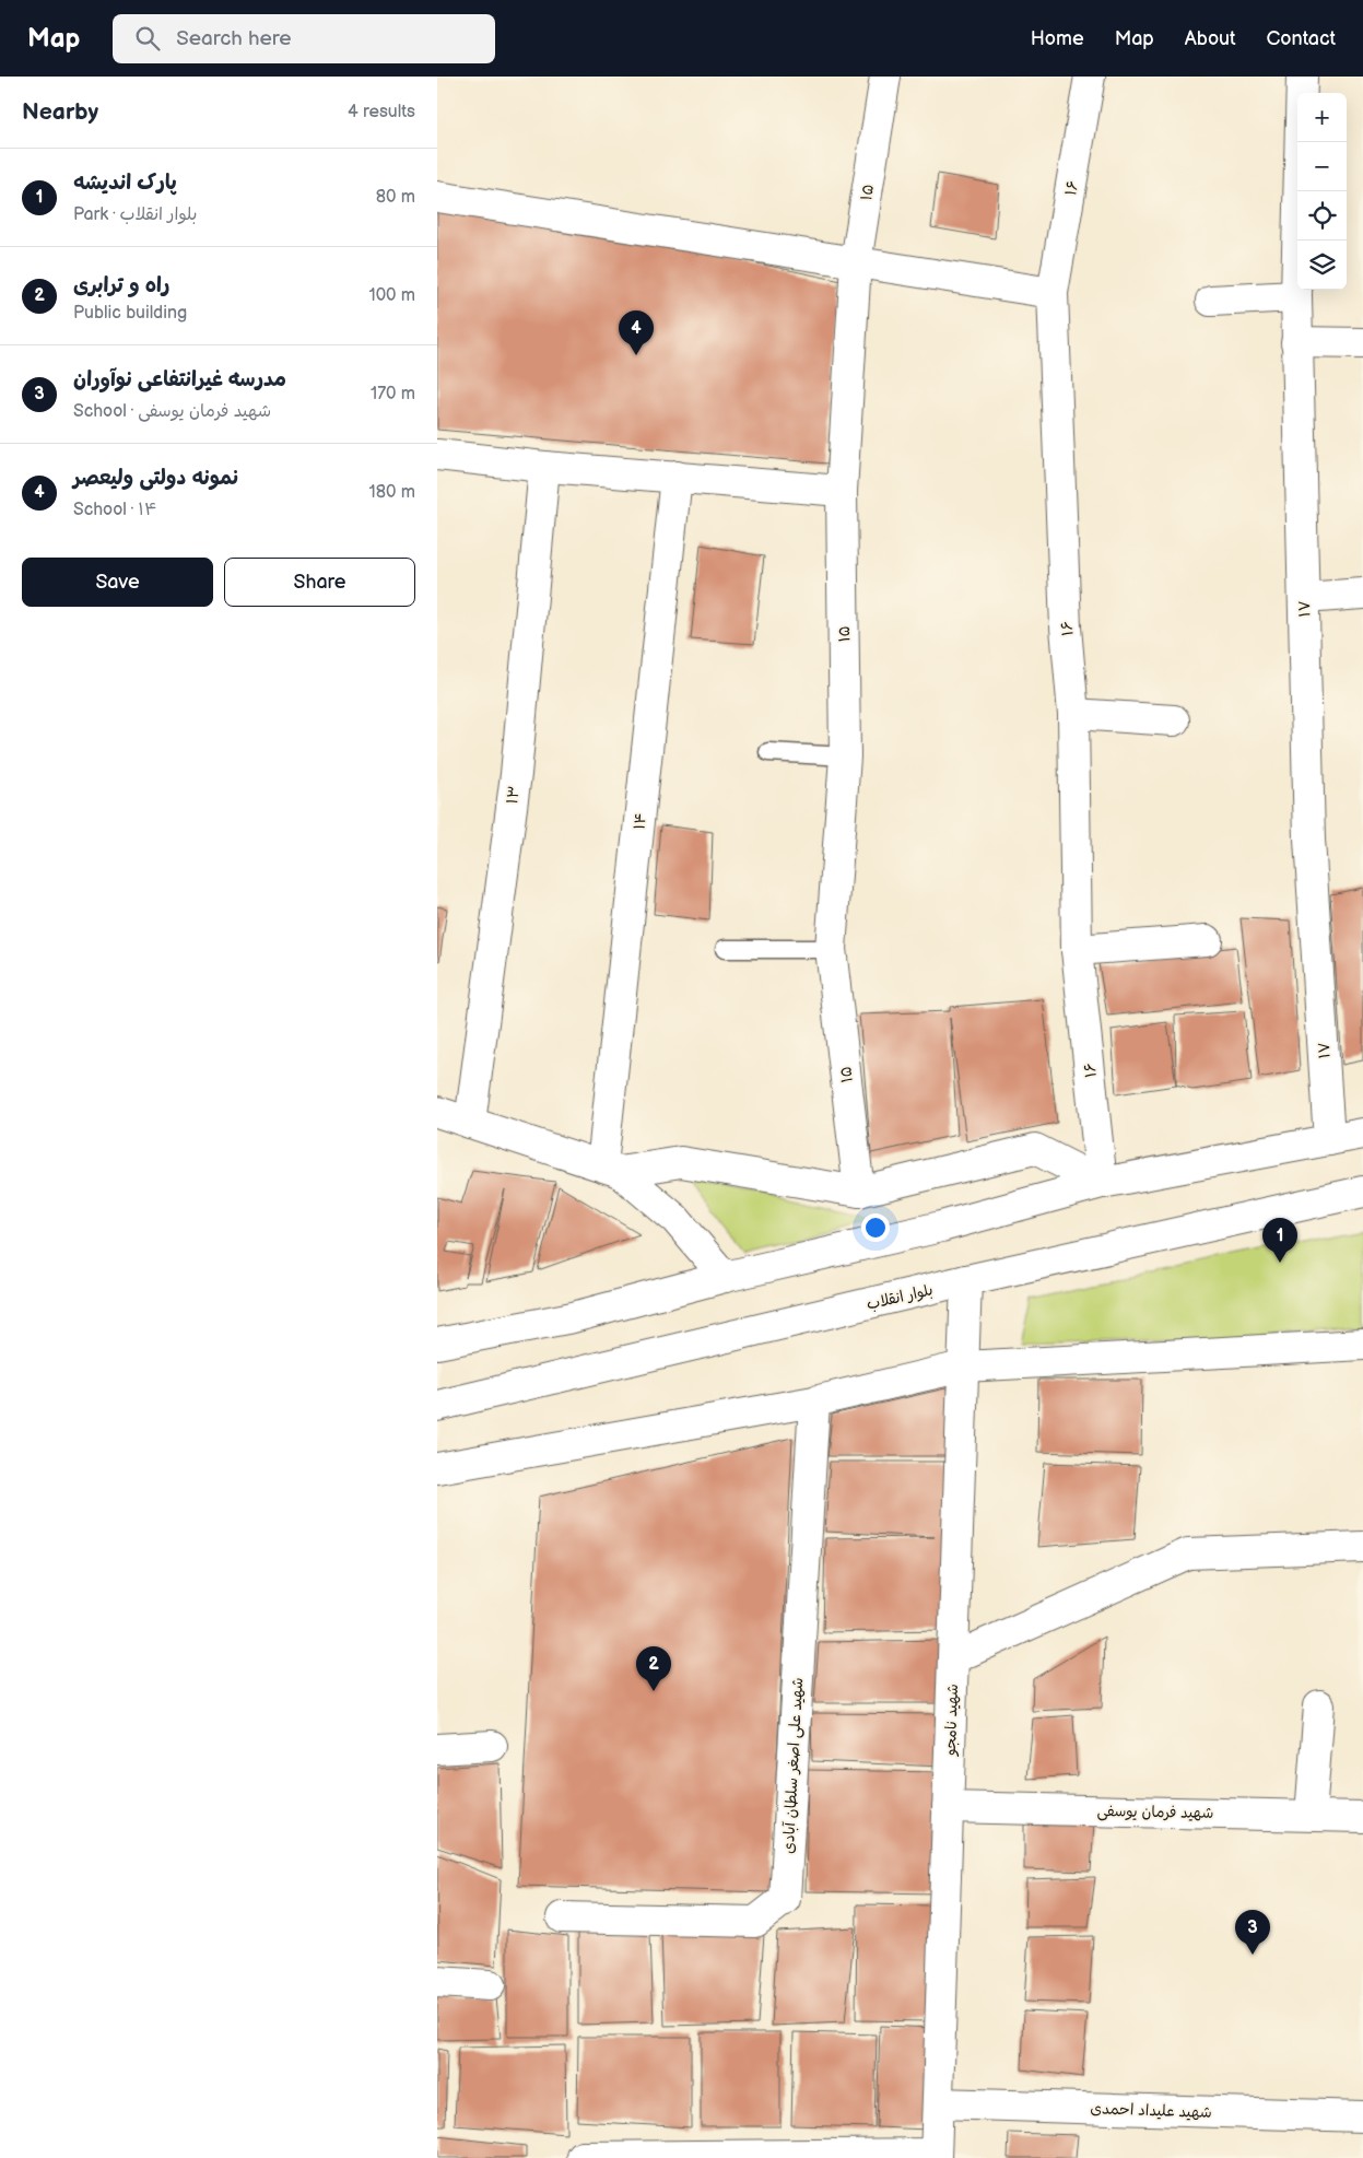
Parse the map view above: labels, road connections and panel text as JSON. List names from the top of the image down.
{
  "streets": {
    "street": [
      "۱۶",
      "۱۵",
      "۱۷",
      "۱۳",
      "۱۴",
      "بلوار انقلاب",
      "شهید نامجو",
      "شهید علی اصغر سلطان آبادی",
      "شهید فرمان یوسفی",
      "شهید علیداد احمدی"
    ]
  },
  "crossings": [
    ["بلوار انقلاب", "شهید نامجو"],
    ["شهید نامجو", "شهید فرمان یوسفی"],
    ["شهید نامجو", "شهید علیداد احمدی"]
  ],
  "page": {
    "header": "Map",
    "search": "Search here",
    "nav": [
      "Home",
      "Map",
      "About",
      "Contact"
    ],
    "heading": ["Nearby", "4 results"],
    "map_buttons": ["+", "−"],
    "list": [
      {
        "mark": "1",
        "name": "پارک اندیشه",
        "note": "Park · بلوار انقلاب",
        "value": "80 m"
      },
      {
        "mark": "2",
        "name": "راه و ترابری",
        "note": "Public building",
        "value": "100 m"
      },
      {
        "mark": "3",
        "name": "مدرسه غیرانتفاعی نوآوران",
        "note": "School · شهید فرمان یوسفی",
        "value": "170 m"
      },
      {
        "mark": "4",
        "name": "نمونه دولتی ولیعصر",
        "note": "School · ۱۴",
        "value": "180 m"
      }
    ],
    "pins": [
      "4",
      "1",
      "2",
      "3"
    ],
    "buttons": ["Save", "Share"]
  }
}
